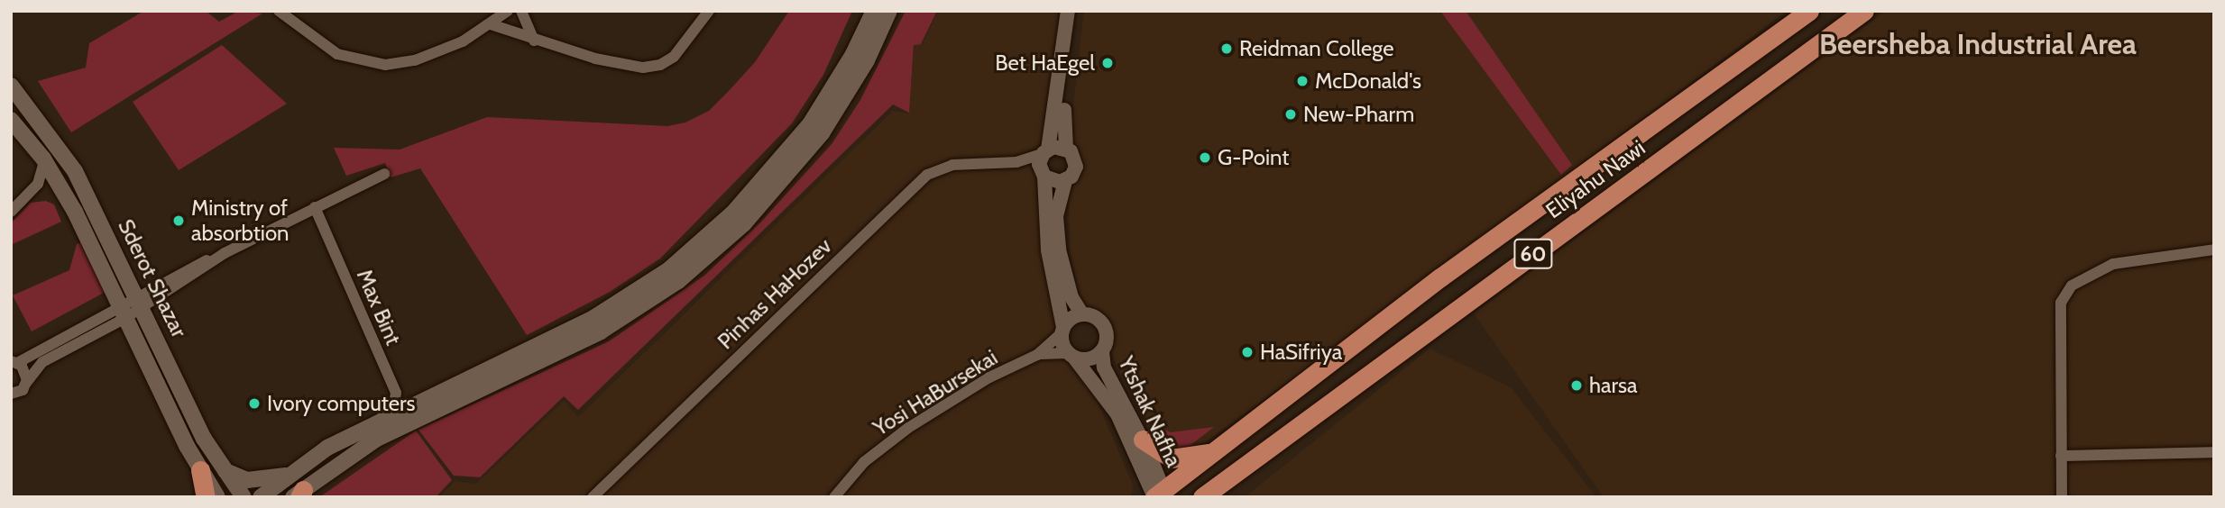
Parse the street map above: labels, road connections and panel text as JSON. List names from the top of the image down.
{
  "streets": {
    "highway": ["Eliyahu Nawi", "60"],
    "main road": ["Sderot Shazar"],
    "street": [
      "Pinhas HaHozev",
      "Max Bint",
      "Yosi HaBursekai",
      "Ytshak Nafha"
    ]
  },
  "crossings": [
    ["Eliyahu Nawi", "Ytshak Nafha"],
    ["Yosi HaBursekai", "Ytshak Nafha"]
  ],
  "districts": ["Beersheba Industrial Area"],
  "places": [
    "Reidman College",
    "Bet HaEgel",
    "McDonald's",
    "New-Pharm",
    "G-Point",
    "Ministry of absorbtion",
    "HaSifriya",
    "harsa",
    "Ivory computers"
  ]
}
